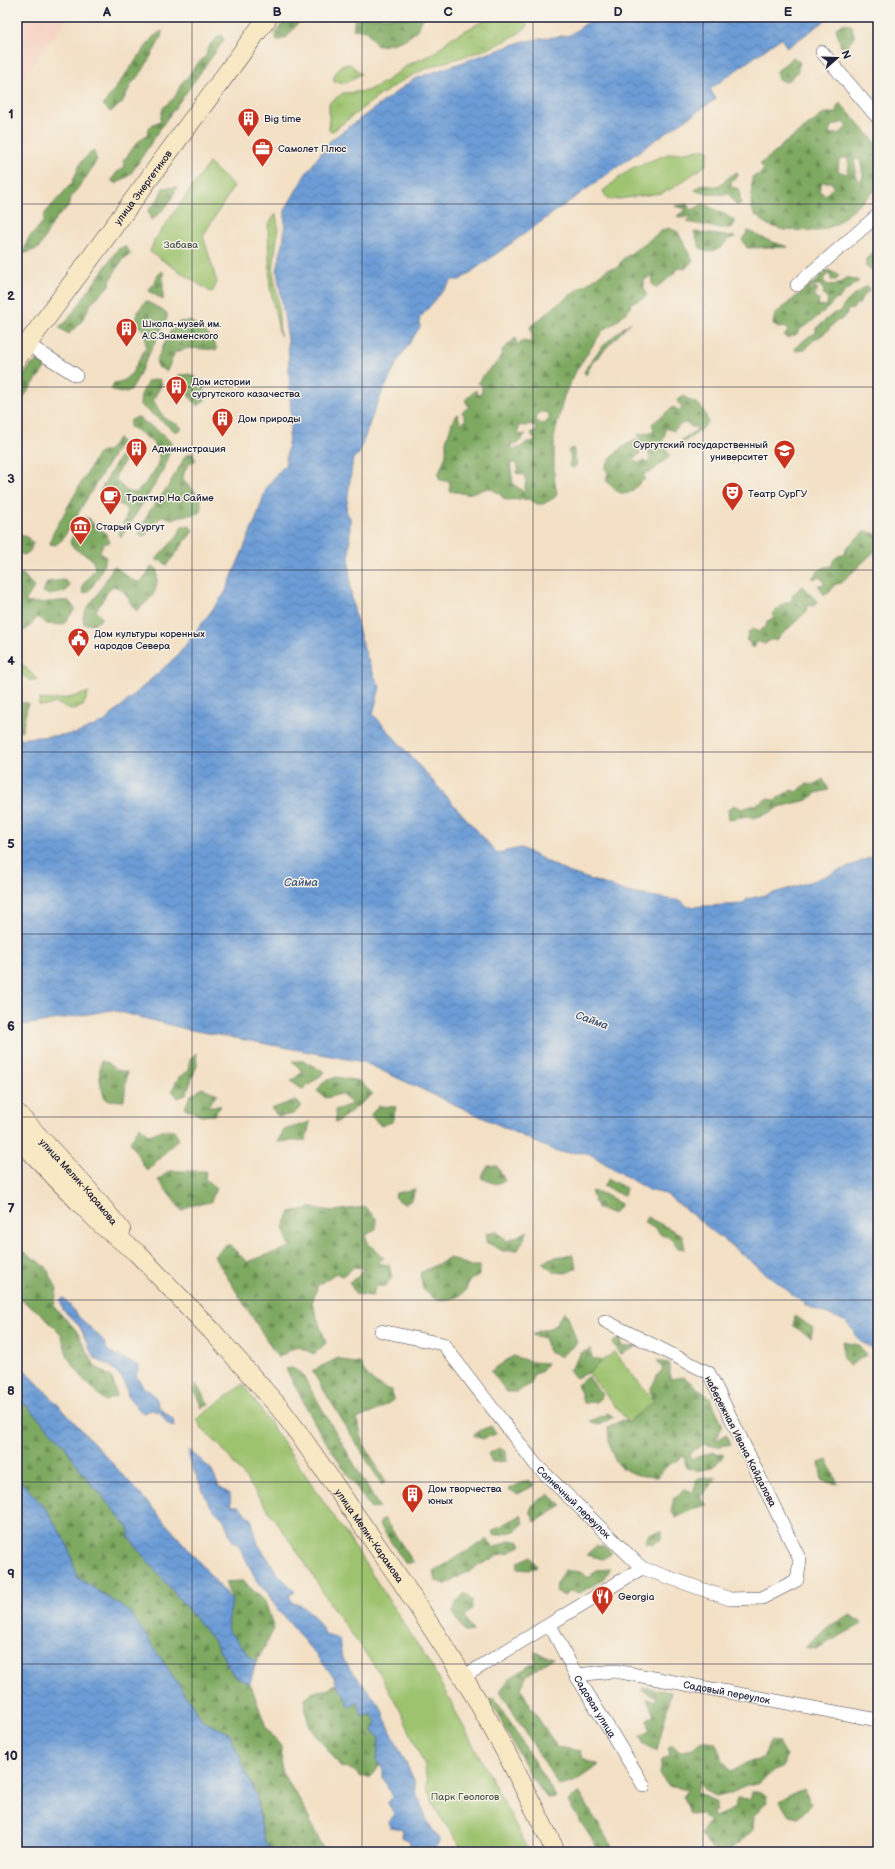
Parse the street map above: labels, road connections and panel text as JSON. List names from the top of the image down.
{
  "streets": {
    "main road": ["улица Энергетиков", "улица Мелик-Карамова"],
    "street": [
      "набережная Ивана Кайдалова",
      "Солнечный переулок",
      "Садовый переулок",
      "Садовая улица"
    ]
  },
  "crossings": [
    ["набережная Ивана Кайдалова", "Солнечный переулок"],
    ["Садовый переулок", "Садовая улица"]
  ],
  "water": ["Сайма"],
  "parks": ["Забава", "Парк Геологов"],
  "places": {
    "building": [
      "Big time",
      "Школа-музей им. А.С.Знаменского",
      "Дом истории сургутского казачества",
      "Дом природы",
      "Администрация",
      "Дом творчества юных"
    ],
    "office": ["Самолет Плюс"],
    "school or university": ["Сургутский государственный университет"],
    "theatre": ["Театр СурГУ"],
    "cafe": ["Трактир На Сайме"],
    "museum": ["Старый Сургут"],
    "public building": ["Дом культуры коренных народов Севера"],
    "restaurant": ["Georgia"]
  },
  "north": "right",
  "grid": {
    "columns": [
      "A",
      "B",
      "C",
      "D",
      "E"
    ],
    "rows": [
      "1",
      "2",
      "3",
      "4",
      "5",
      "6",
      "7",
      "8",
      "9",
      "10"
    ]
  }
}
